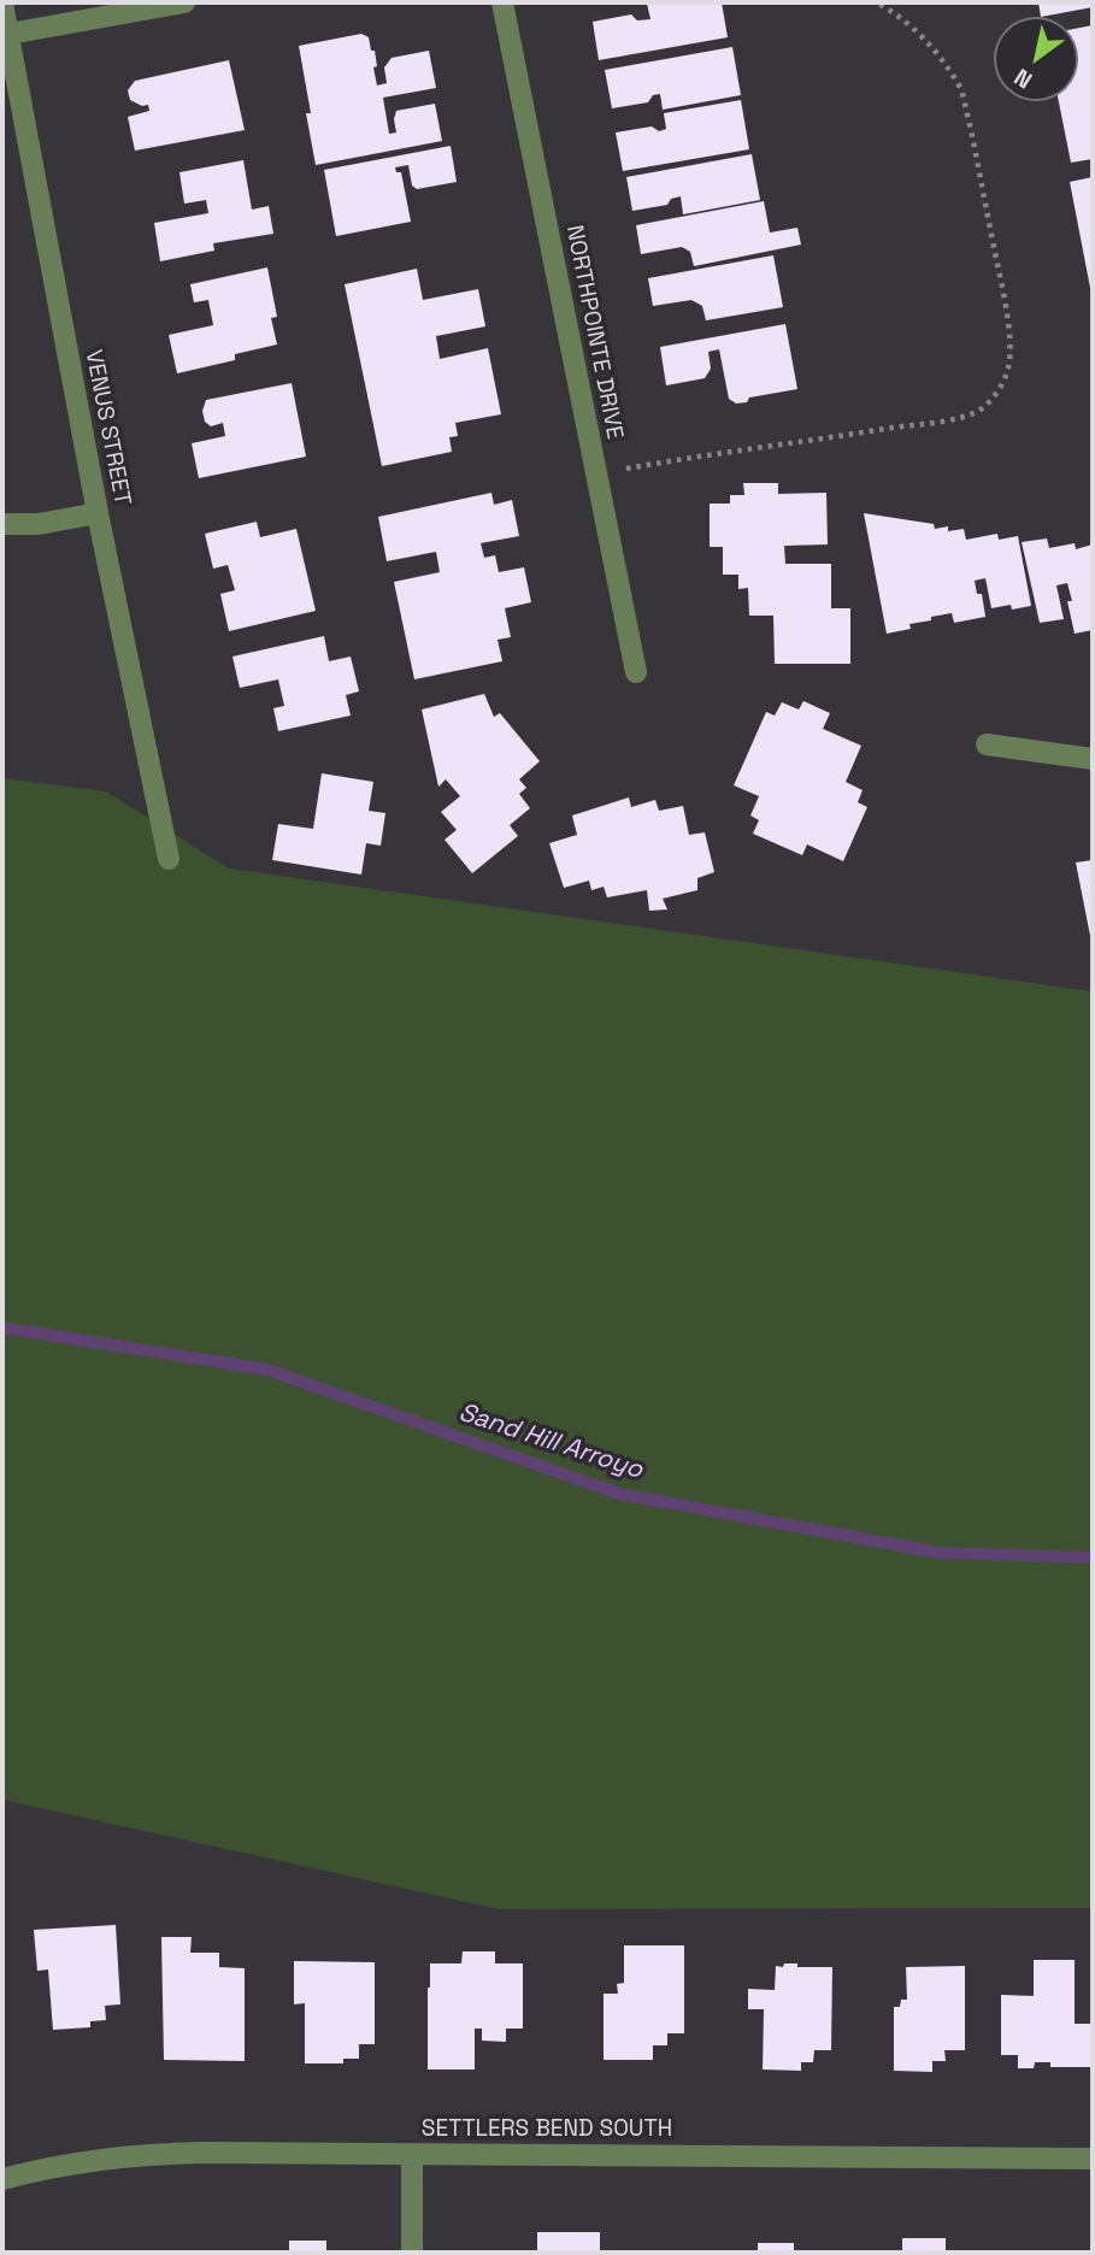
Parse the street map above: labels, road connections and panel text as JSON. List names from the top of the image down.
{
  "streets": {
    "street": ["NORTHPOINTE DRIVE", "VENUS STREET", "SETTLERS BEND SOUTH"]
  },
  "water": ["Sand Hill Arroyo"],
  "north": "bottom left"
}
